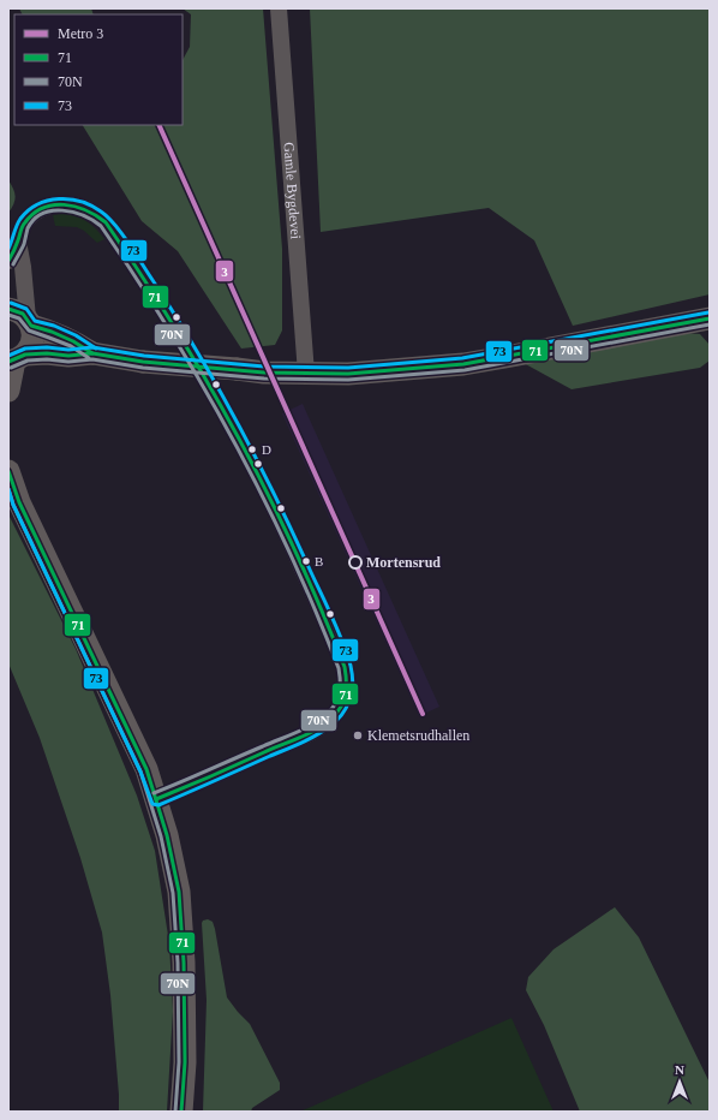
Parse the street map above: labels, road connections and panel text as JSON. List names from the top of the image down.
{
  "streets": {
    "street": ["Gamle Bygdevei"]
  },
  "places": [
    "D",
    "B",
    "Mortensrud",
    "Klemetsrudhallen"
  ],
  "lines": [
    "metro line 3",
    "transit line 73",
    "transit line 71",
    "transit line 70N"
  ],
  "legend": [
    "Metro 3",
    "71",
    "70N",
    "73"
  ],
  "north": "top"
}
